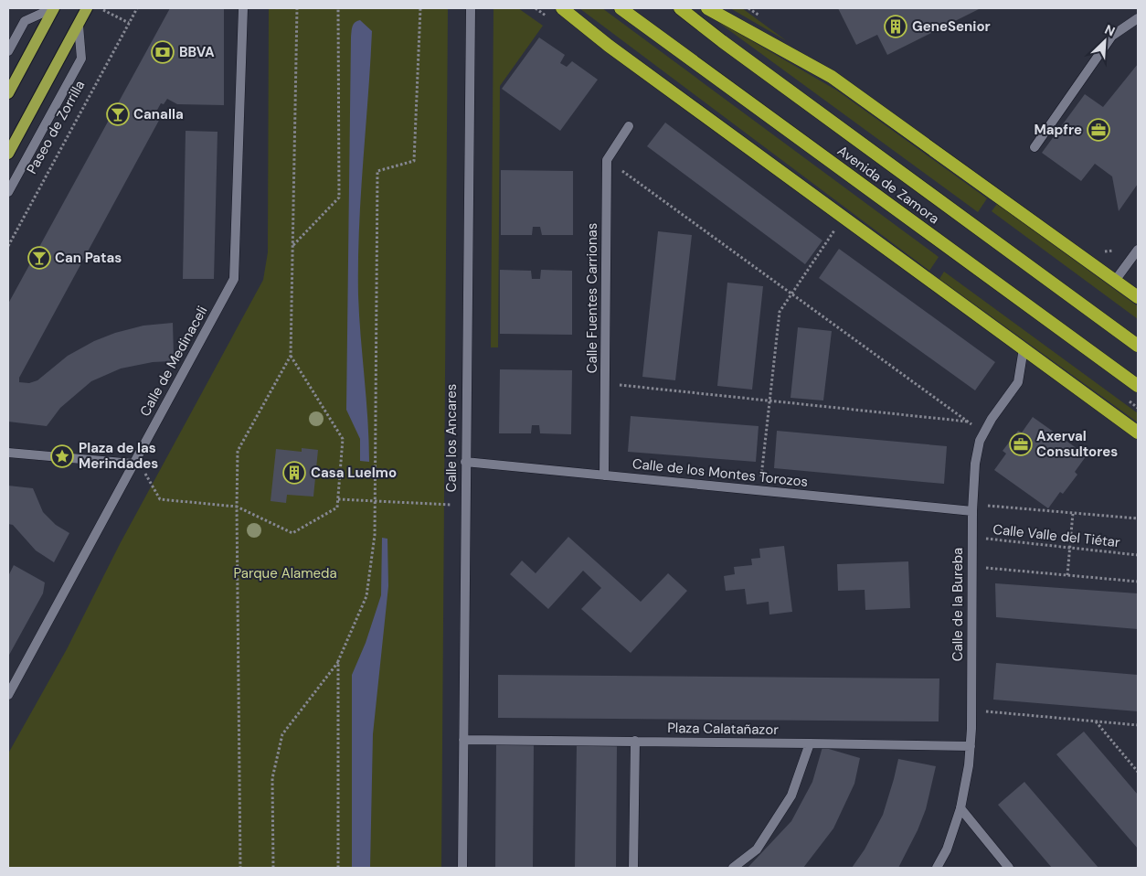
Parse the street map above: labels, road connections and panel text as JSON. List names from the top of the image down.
{
  "streets": {
    "highway": ["Avenida de Zamora"],
    "street": [
      "Paseo de Zorrilla",
      "Calle Fuentes Carrionas",
      "Calle de Medinaceli",
      "Calle los Ancares",
      "Calle de los Montes Torozos",
      "Calle de la Bureba",
      "Plaza Calatañazor"
    ],
    "path": ["Calle Valle del Tiétar"]
  },
  "crossings": [
    ["Calle Fuentes Carrionas", "Calle de los Montes Torozos"],
    ["Calle los Ancares", "Calle de los Montes Torozos"],
    ["Calle los Ancares", "Plaza Calatañazor"],
    ["Calle de los Montes Torozos", "Calle de la Bureba"],
    ["Calle Valle del Tiétar", "Calle de la Bureba"],
    ["Calle de la Bureba", "Plaza Calatañazor"]
  ],
  "parks": ["Parque Alameda"],
  "places": {
    "building": ["GeneSenior", "Casa Luelmo"],
    "bank": ["BBVA"],
    "bar": ["Canalla", "Can Patas"],
    "office": ["Mapfre", "Axerval Consultores"],
    "place": ["Plaza de las Merindades"]
  },
  "north": "top right"
}
